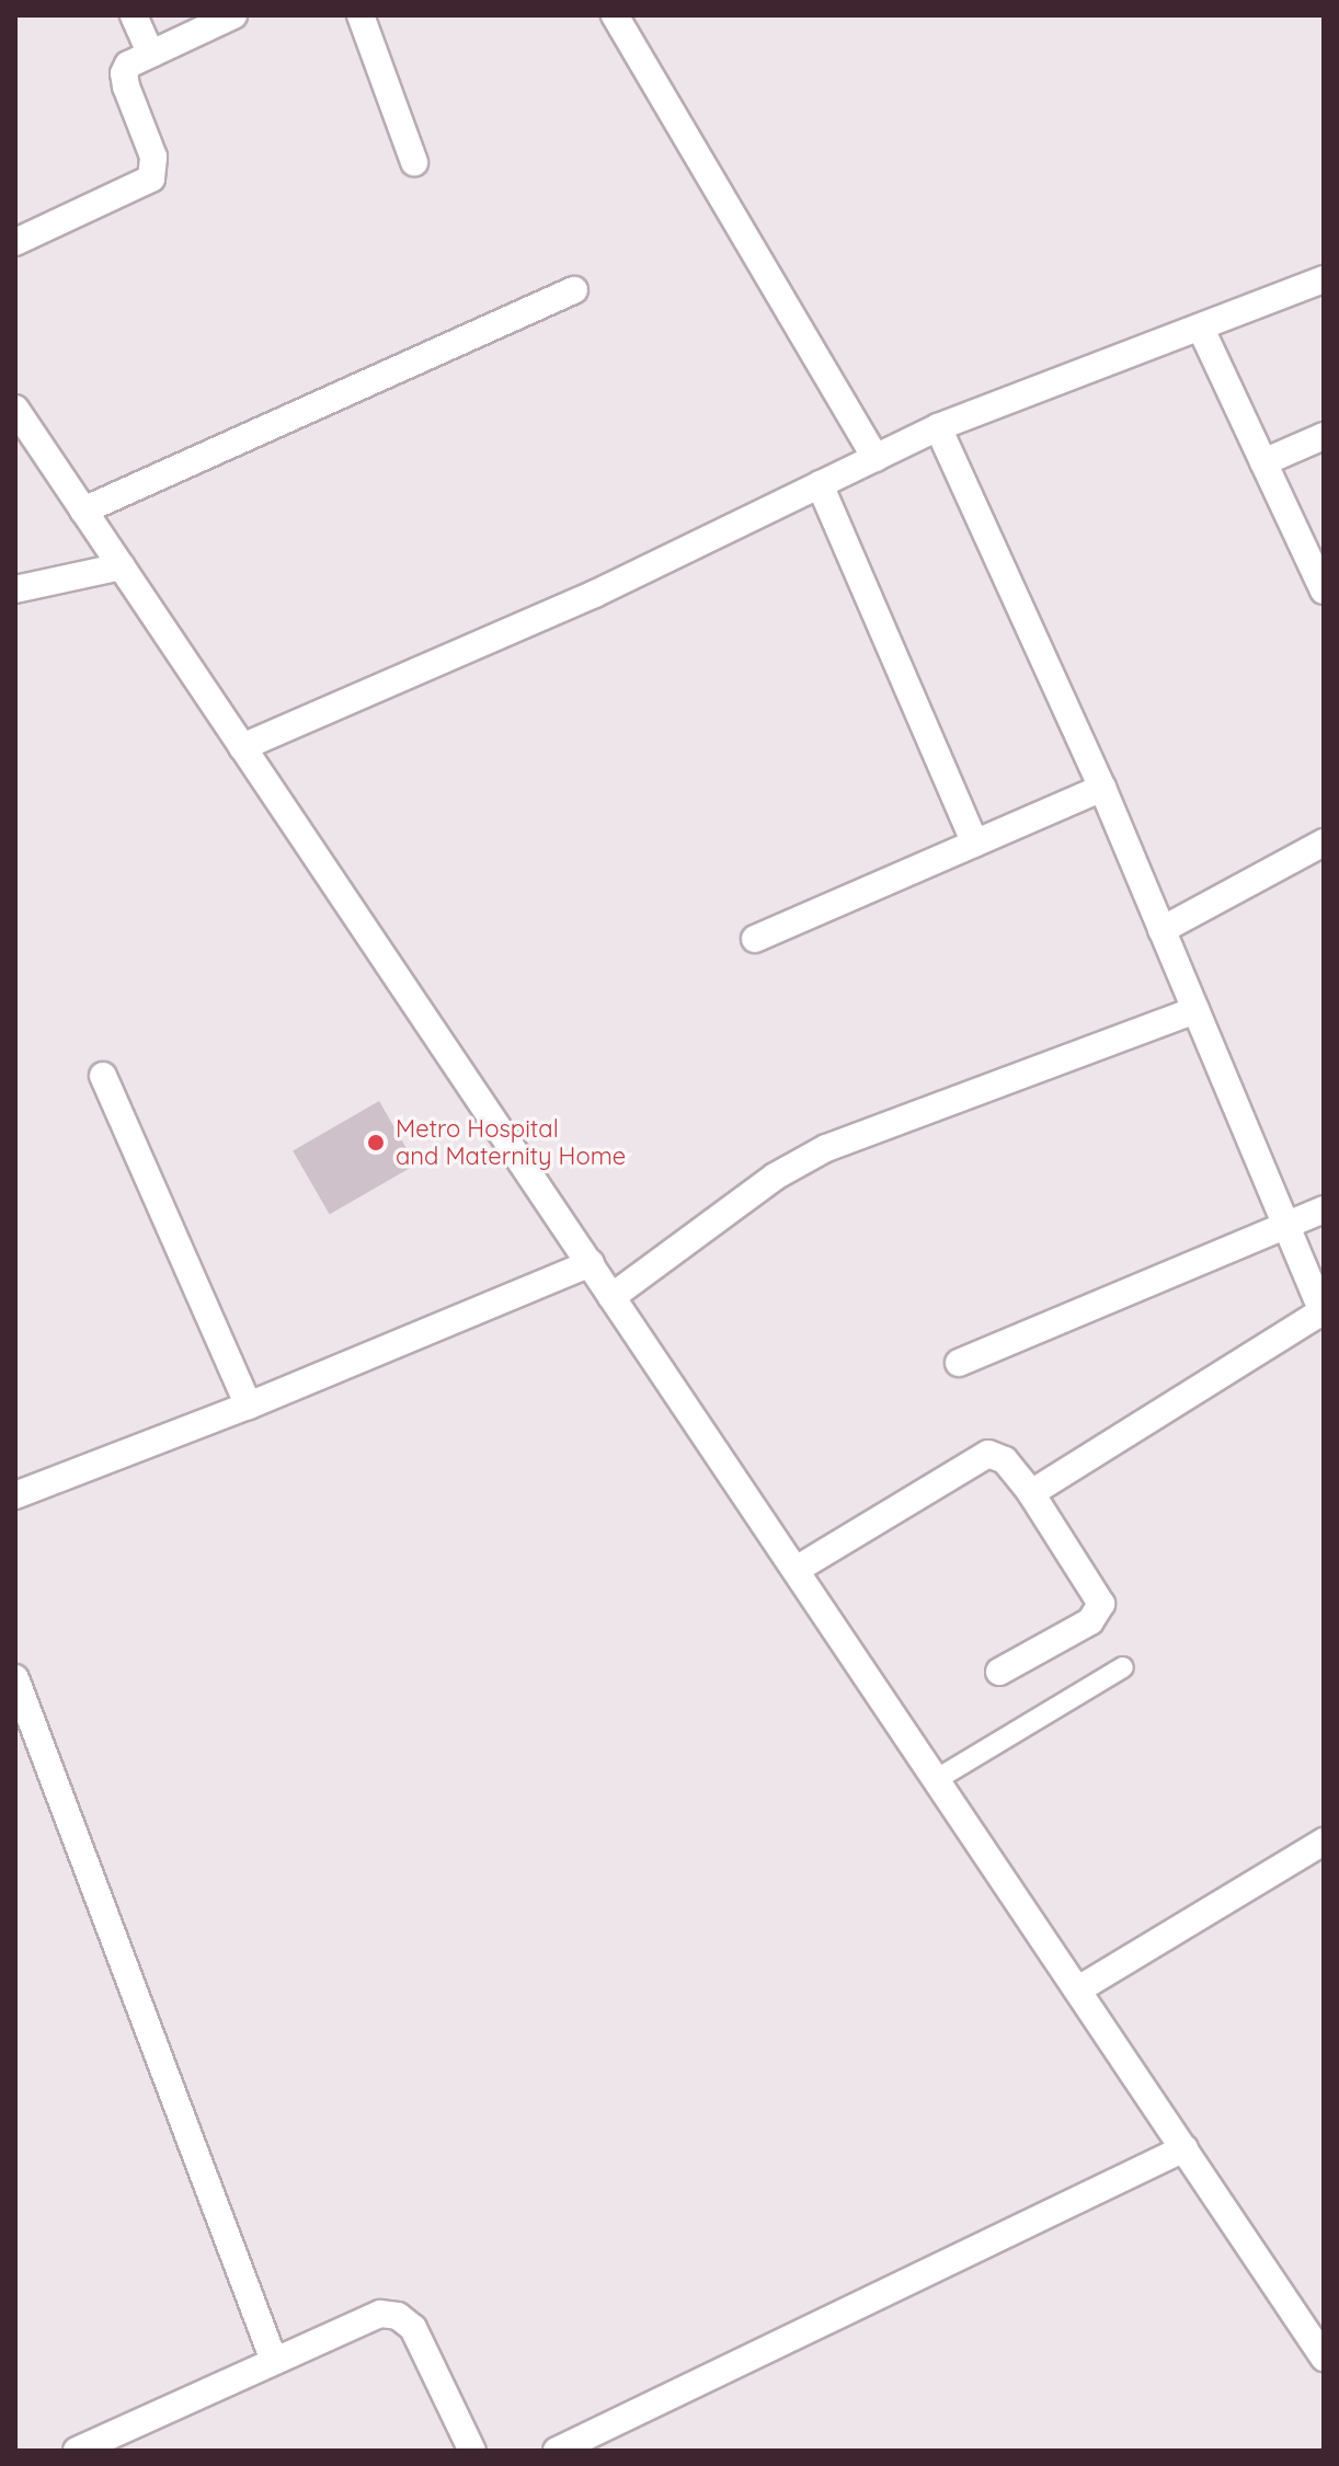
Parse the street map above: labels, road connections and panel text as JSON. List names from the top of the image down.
{
  "places": ["Metro Hospital and Maternity Home"]
}
